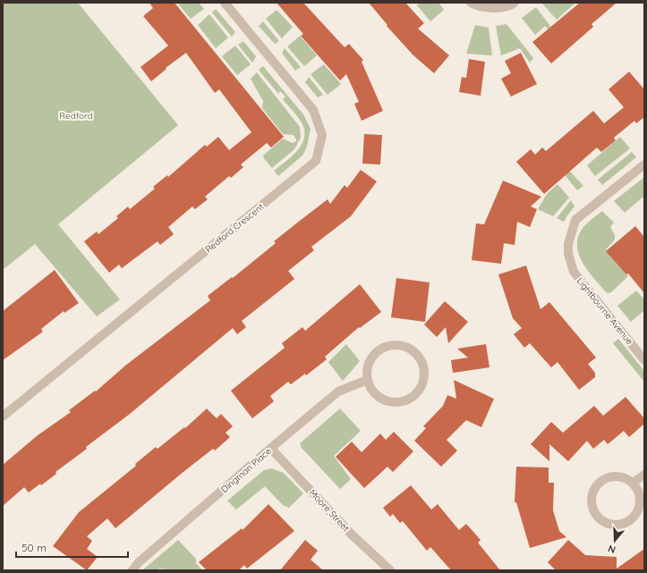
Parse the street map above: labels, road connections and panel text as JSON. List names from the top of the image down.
{
  "streets": {
    "street": [
      "Redford Crescent",
      "Lightbourne Avenue",
      "Dingman Place",
      "Moore Street"
    ]
  },
  "crossings": [
    ["Dingman Place", "Moore Street"]
  ],
  "parks": ["Redford"],
  "scale_bar": "50 m",
  "north": "bottom"
}
